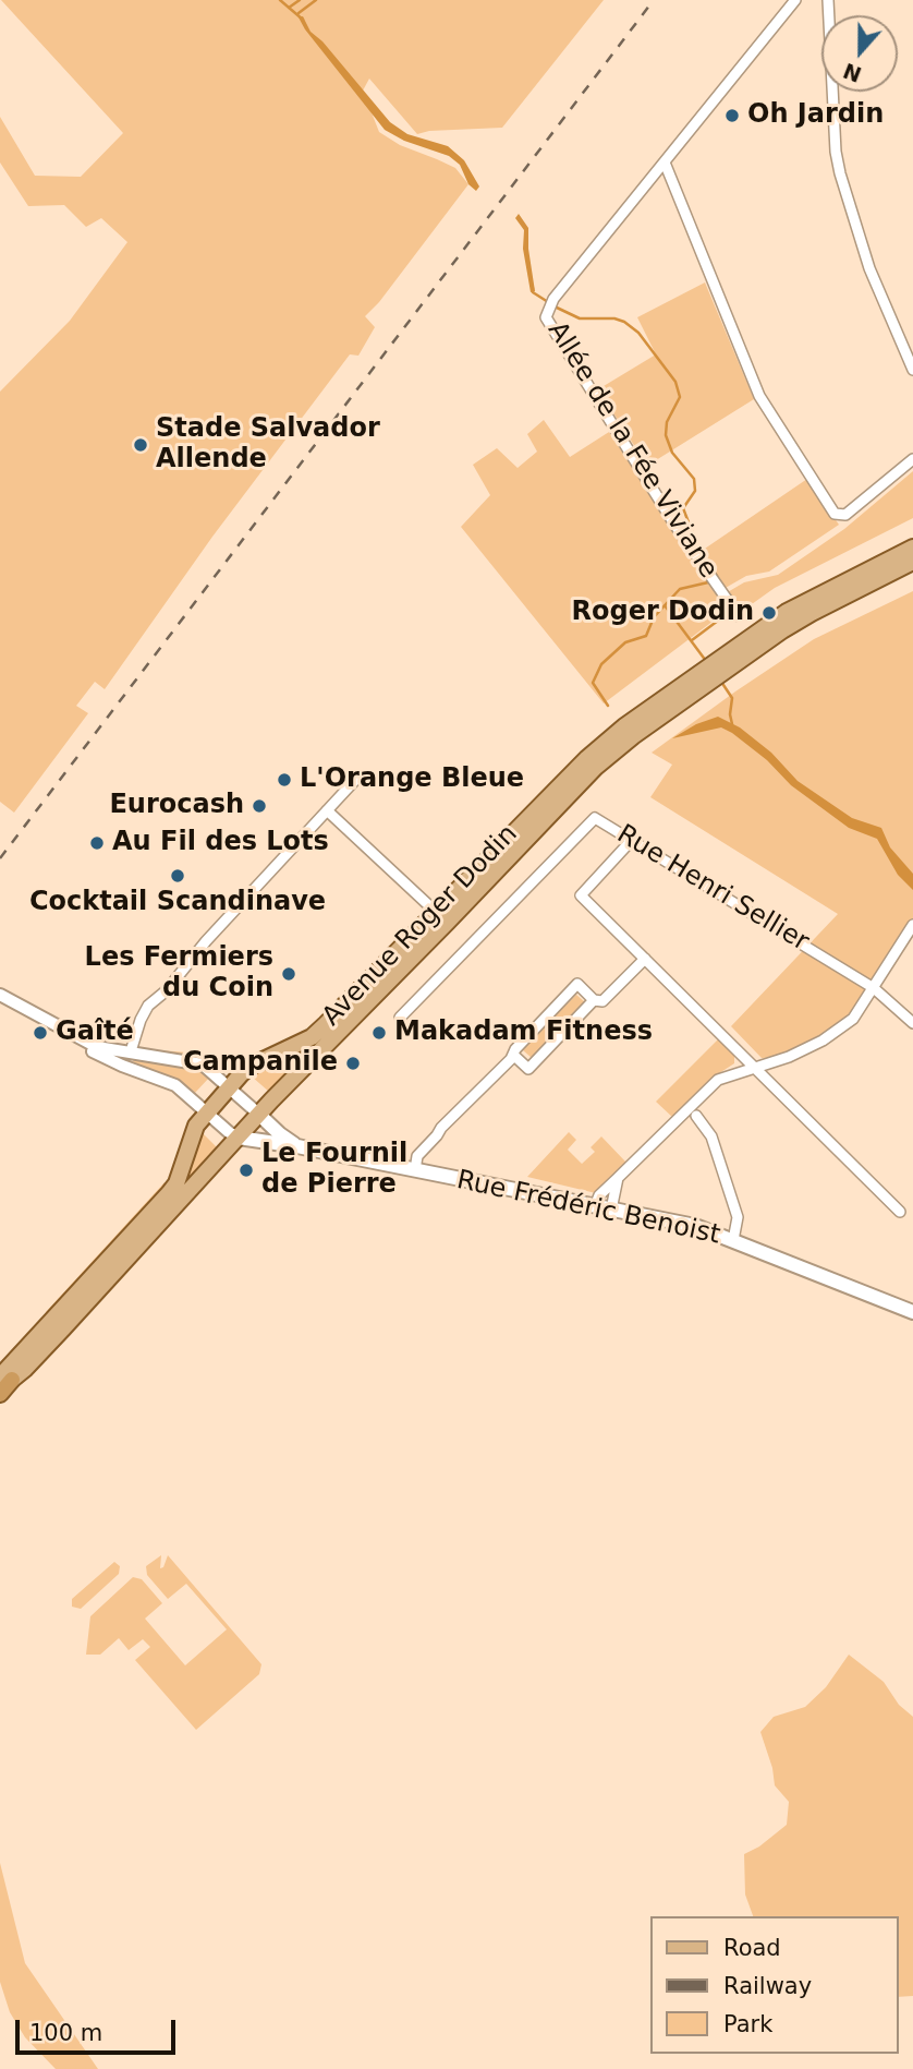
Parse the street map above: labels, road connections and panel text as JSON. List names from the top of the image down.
{
  "streets": {
    "main road": ["Avenue Roger Dodin", "Rue Frédéric Benoist"],
    "street": ["Allée de la Fée Viviane", "Rue Henri Sellier"]
  },
  "crossings": [
    ["Avenue Roger Dodin", "Rue Frédéric Benoist"]
  ],
  "places": [
    "Oh Jardin",
    "Stade Salvador Allende",
    "Roger Dodin",
    "L'Orange Bleue",
    "Eurocash",
    "Au Fil des Lots",
    "Cocktail Scandinave",
    "Les Fermiers du Coin",
    "Gaîté",
    "Makadam Fitness",
    "Campanile",
    "Le Fournil de Pierre"
  ],
  "legend": ["Road", "Railway", "Park"],
  "scale_bar": "100 m",
  "north": "bottom"
}
